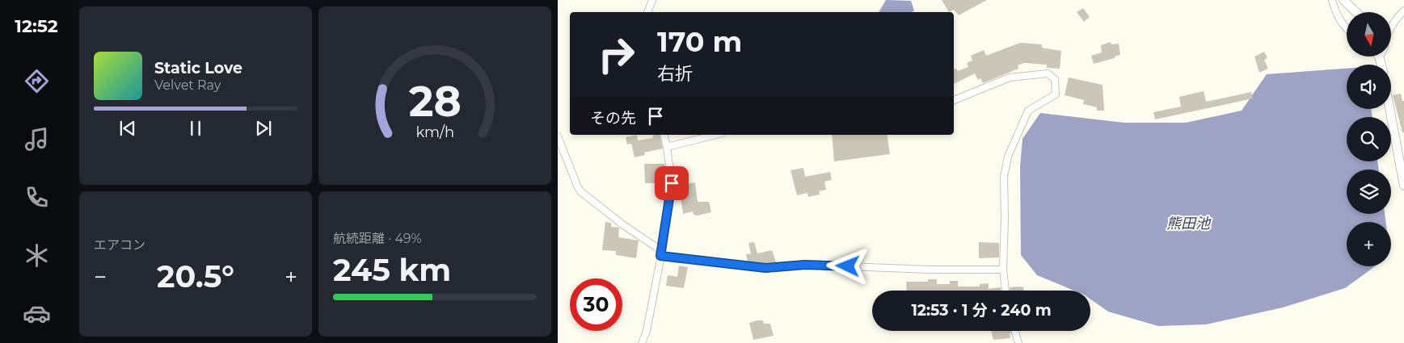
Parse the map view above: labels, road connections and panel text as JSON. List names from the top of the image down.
{
  "water": ["熊田池"],
  "north": "bottom",
  "page": {
    "tabs": "12:52",
    "map_buttons": "+",
    "turn": ["170 m", "右折"],
    "song": ["Static Love", "Velvet Ray"],
    "then": "その先",
    "tile": [
      "エアコン",
      ["航続距離 · 49%", "245 km"]
    ],
    "heat": ["−", "20.5°", "+"],
    "limit": "30",
    "trip": "12:53 · 1 分 · 240 m",
    "gauge": ["28", "km/h"]
  }
}
